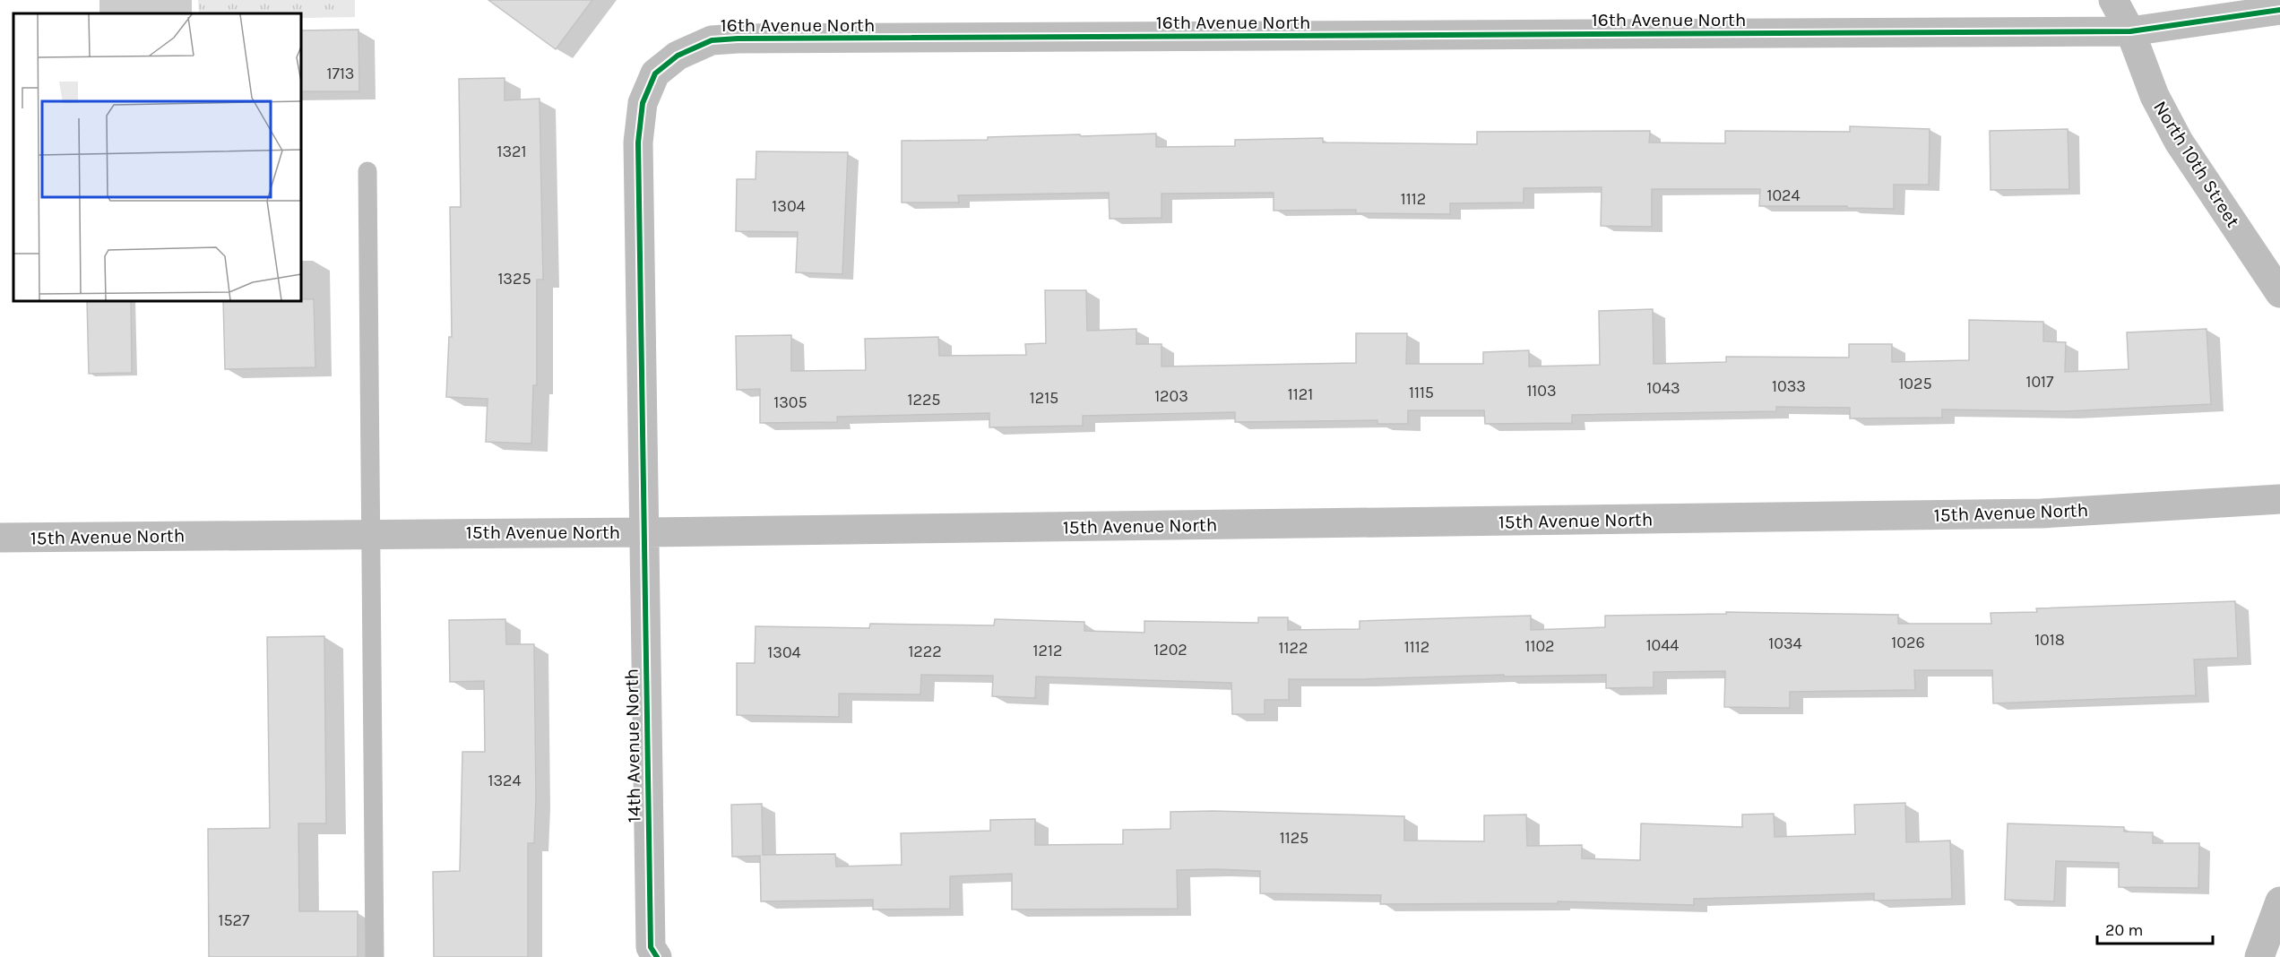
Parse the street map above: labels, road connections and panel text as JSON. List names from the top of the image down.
{
  "streets": {
    "street": [
      "16th Avenue North",
      "North 10th Street",
      "15th Avenue North",
      "14th Avenue North"
    ]
  },
  "crossings": [
    ["16th Avenue North", "North 10th Street"],
    ["16th Avenue North", "15th Avenue North"],
    ["16th Avenue North", "14th Avenue North"],
    ["15th Avenue North", "14th Avenue North"]
  ],
  "house_numbers": [
    "1713",
    "1321",
    "1024",
    "1112",
    "1304",
    "1325",
    "1017",
    "1025",
    "1033",
    "1043",
    "1103",
    "1115",
    "1121",
    "1203",
    "1215",
    "1225",
    "1305",
    "1018",
    "1026",
    "1034",
    "1044",
    "1102",
    "1112",
    "1122",
    "1202",
    "1212",
    "1222",
    "1304",
    "1324",
    "1125",
    "1527"
  ],
  "scale_bar": "20 m"
}
